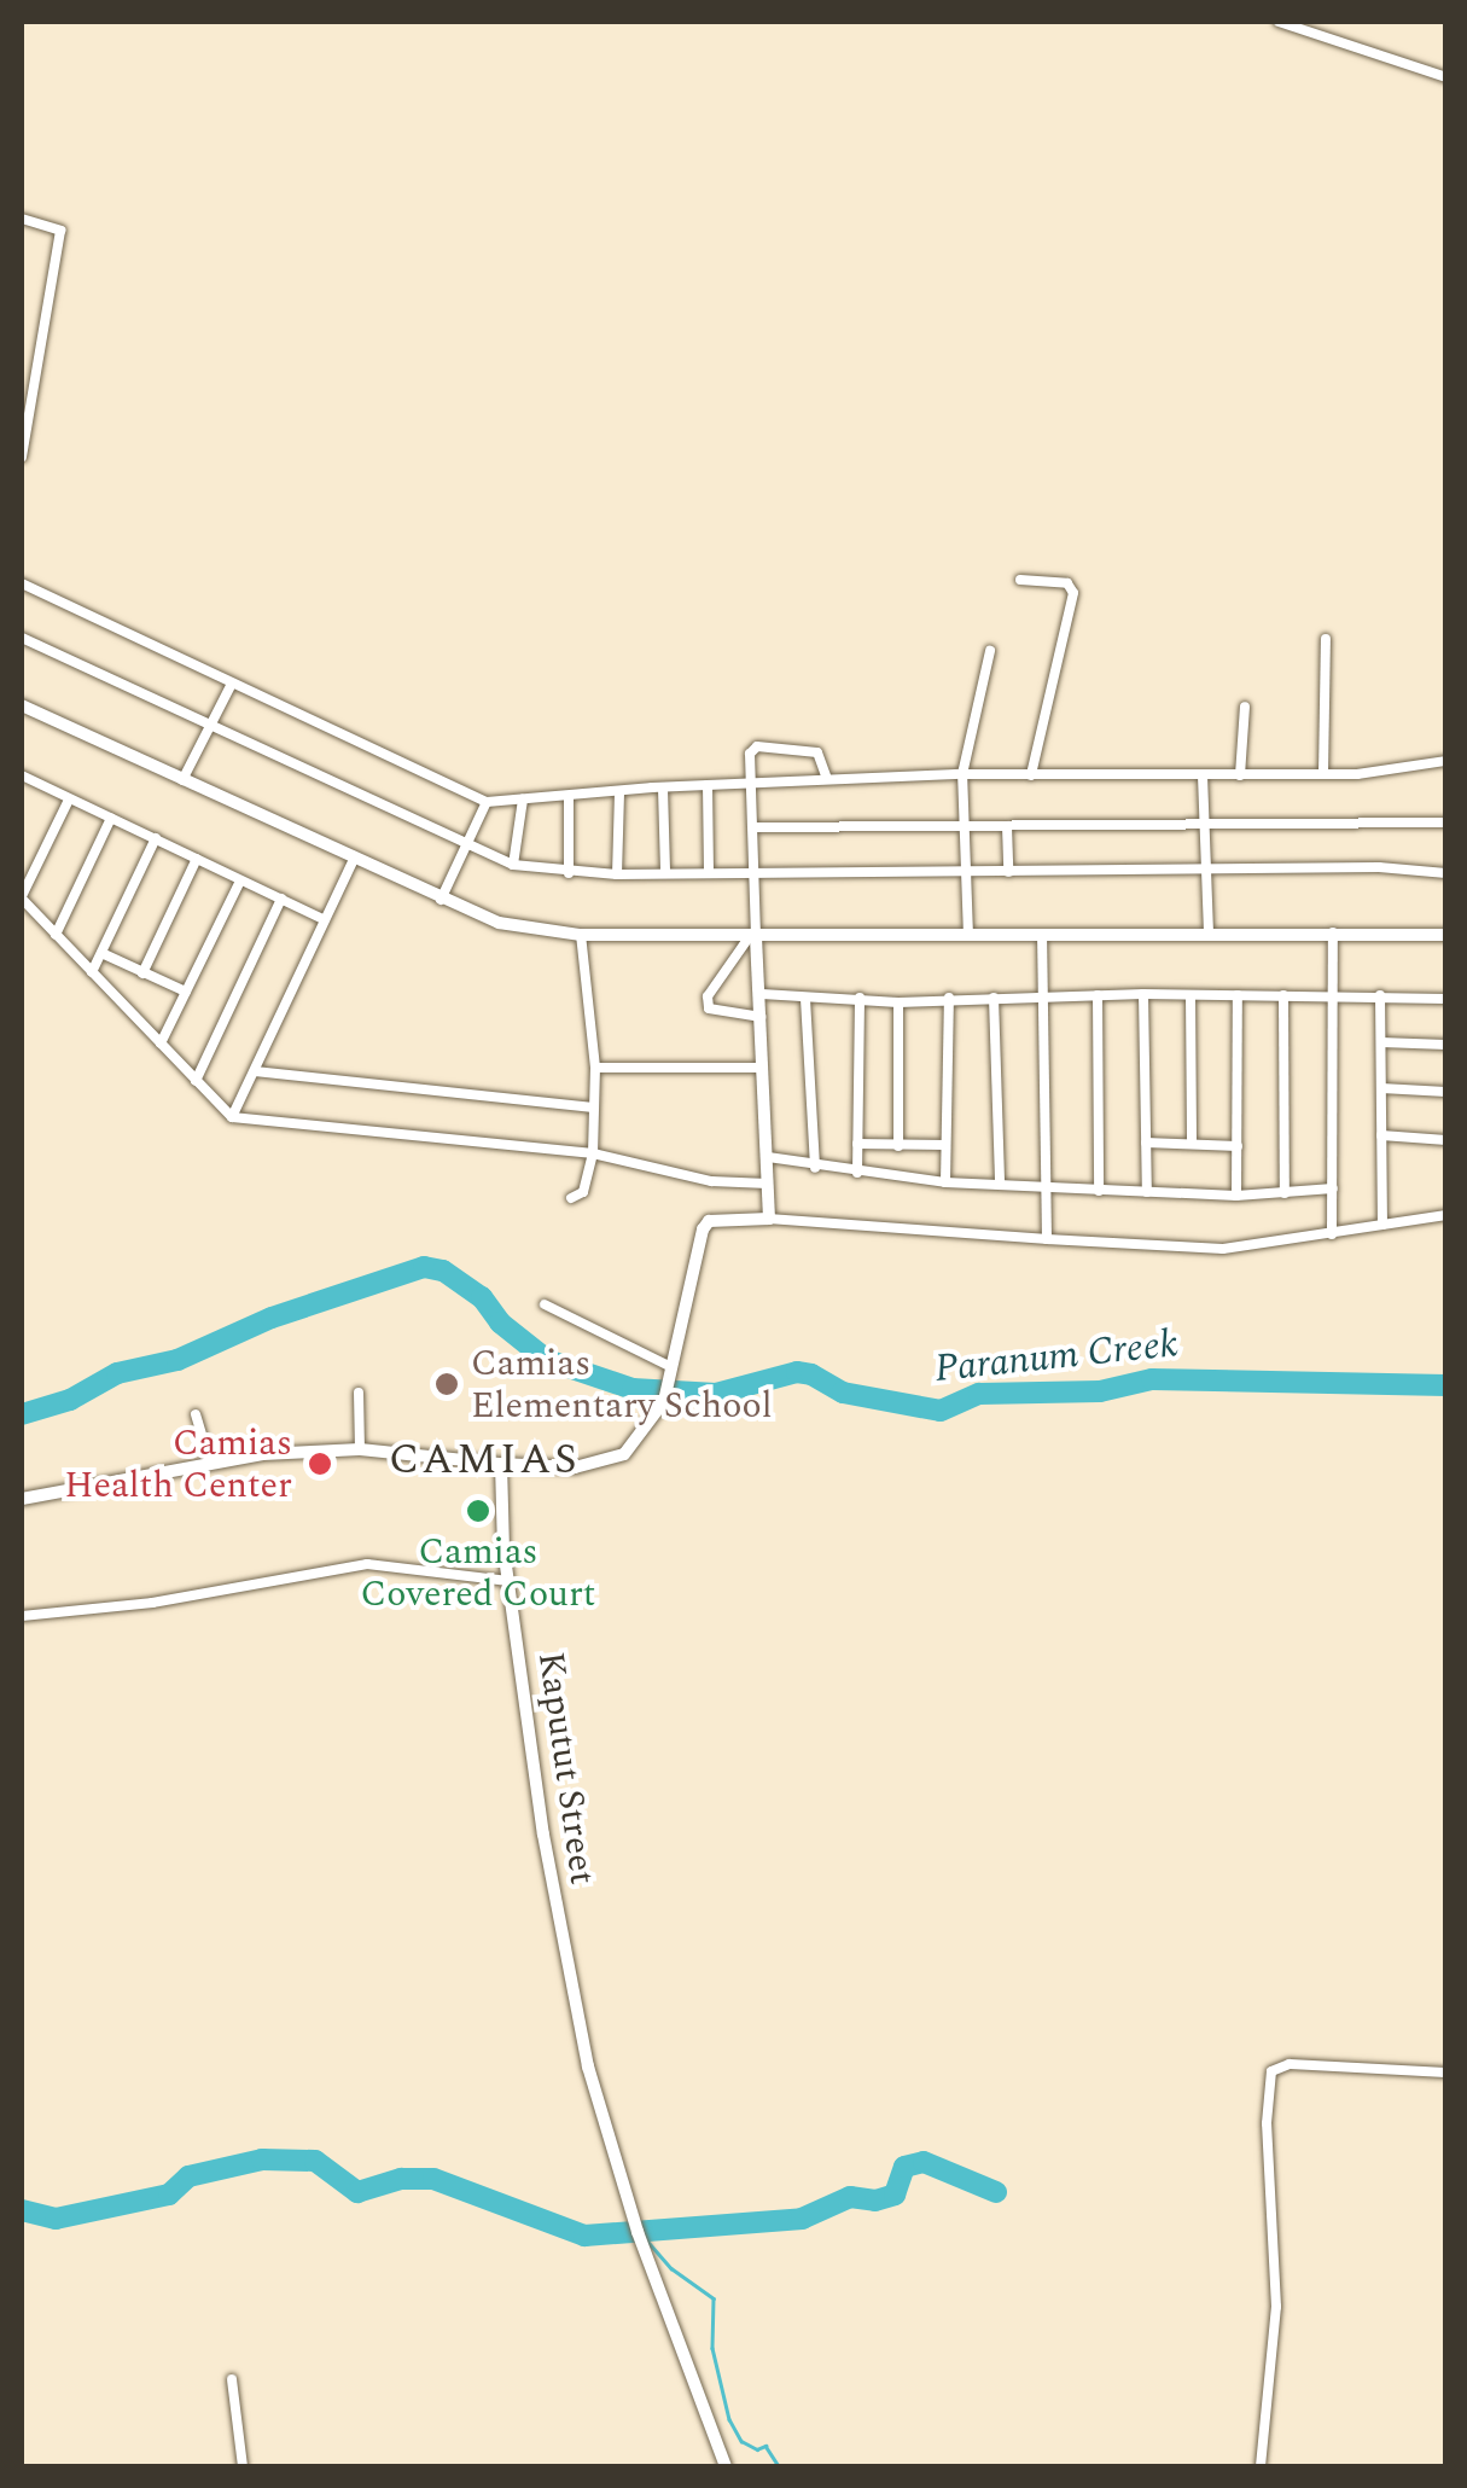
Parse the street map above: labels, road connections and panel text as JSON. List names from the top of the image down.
{
  "streets": {
    "street": ["Kaputut Street"]
  },
  "districts": ["CAMIAS"],
  "water": ["Paranum Creek"],
  "places": ["Camias Elementary School", "Camias Health Center", "Camias Covered Court"]
}
